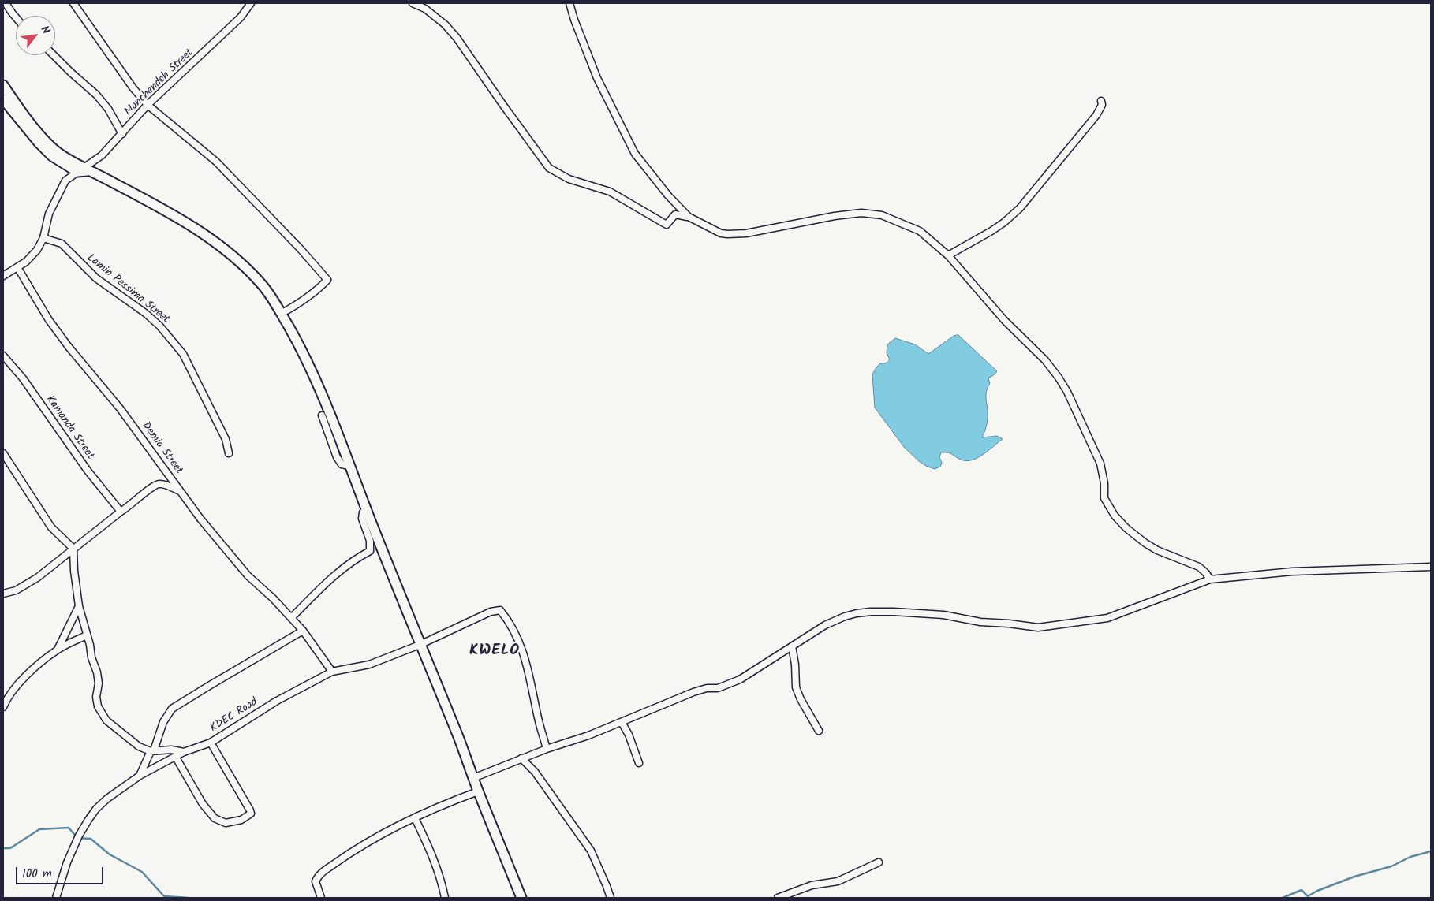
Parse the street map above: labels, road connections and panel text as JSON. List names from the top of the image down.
{
  "streets": {
    "street": [
      "Manchendeh Street",
      "Lamin Pessima Street",
      "Kamanda Street",
      "Demia Street",
      "KDEC Road"
    ]
  },
  "crossings": [
    ["Manchendeh Street", "Lamin Pessima Street"],
    ["Demia Street", "KDEC Road"]
  ],
  "districts": ["KWELO"],
  "scale_bar": "100 m",
  "north": "top right"
}
